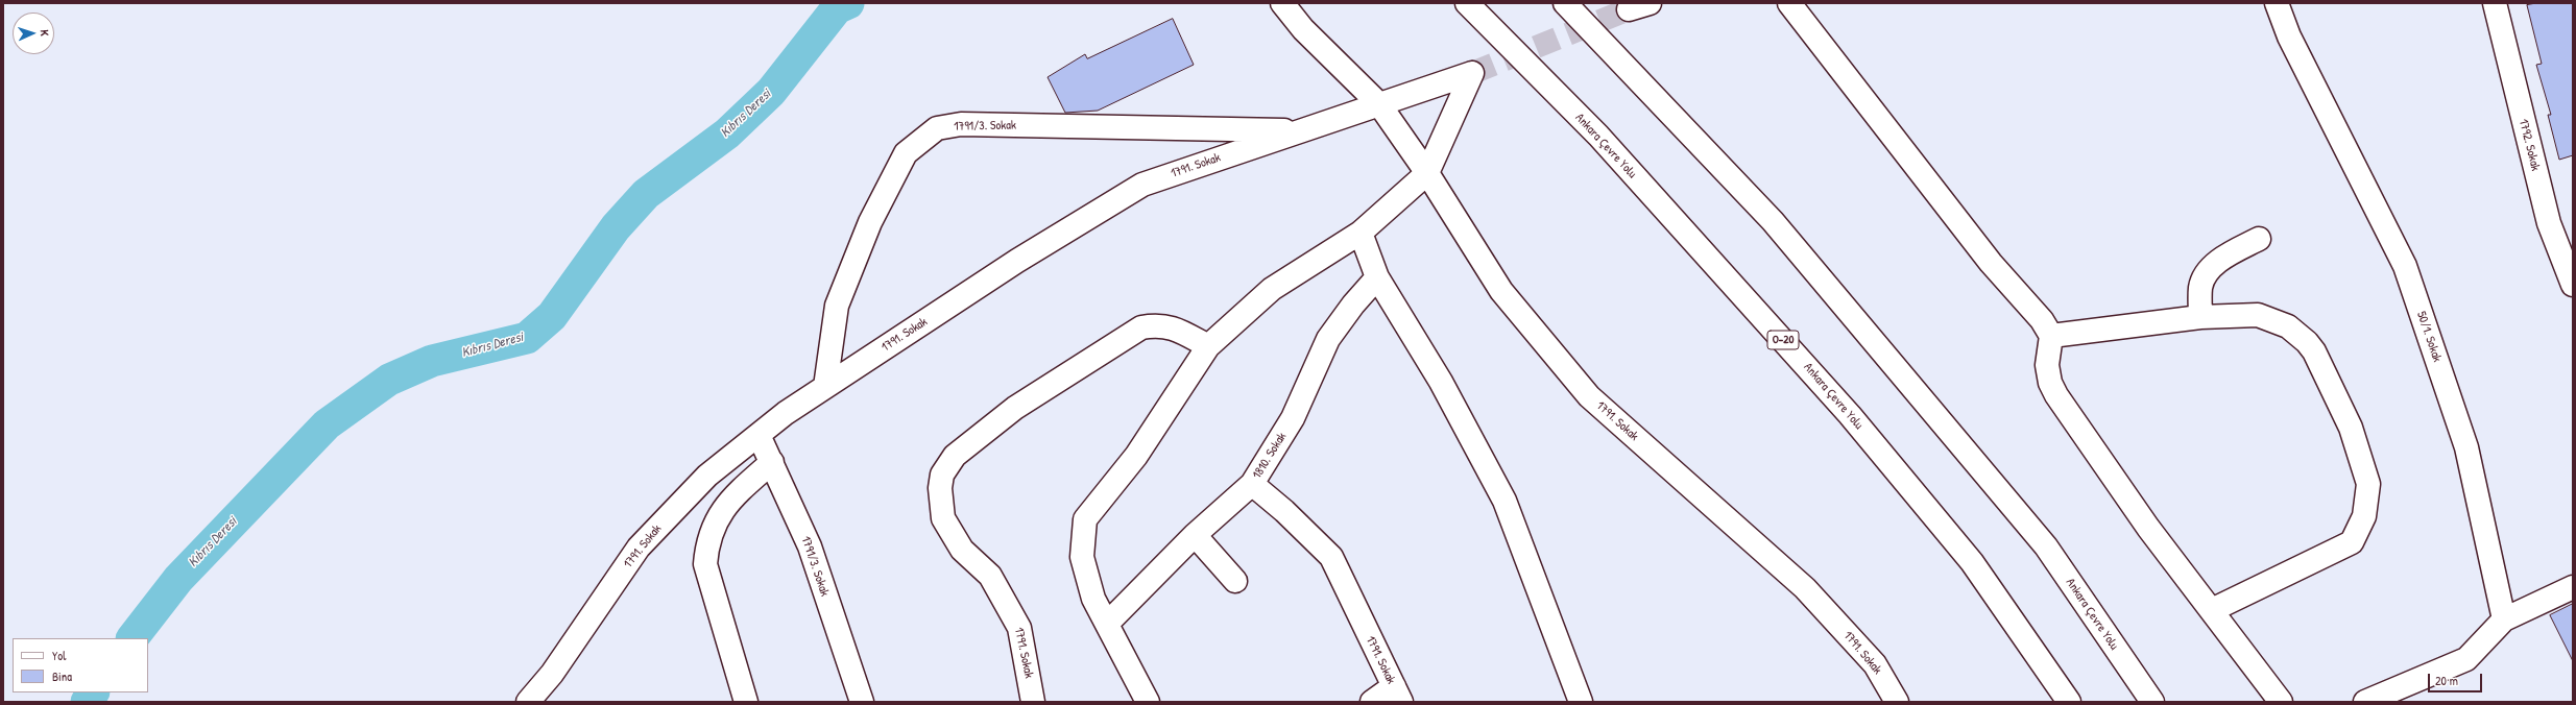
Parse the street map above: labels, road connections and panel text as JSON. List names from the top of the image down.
{
  "streets": {
    "main road": [
      "1791/3. Sokak",
      "1792. Sokak",
      "Ankara Çevre Yolu",
      "1791. Sokak",
      "50/1. Sokak",
      "O-20",
      "1810. Sokak"
    ]
  },
  "crossings": [
    ["1791/3. Sokak", "1791. Sokak"],
    ["1791. Sokak", "1810. Sokak"]
  ],
  "water": ["Kıbrıs Deresi"],
  "legend": ["Yol", "Bina"],
  "scale_bar": "20 m",
  "north": "right"
}
